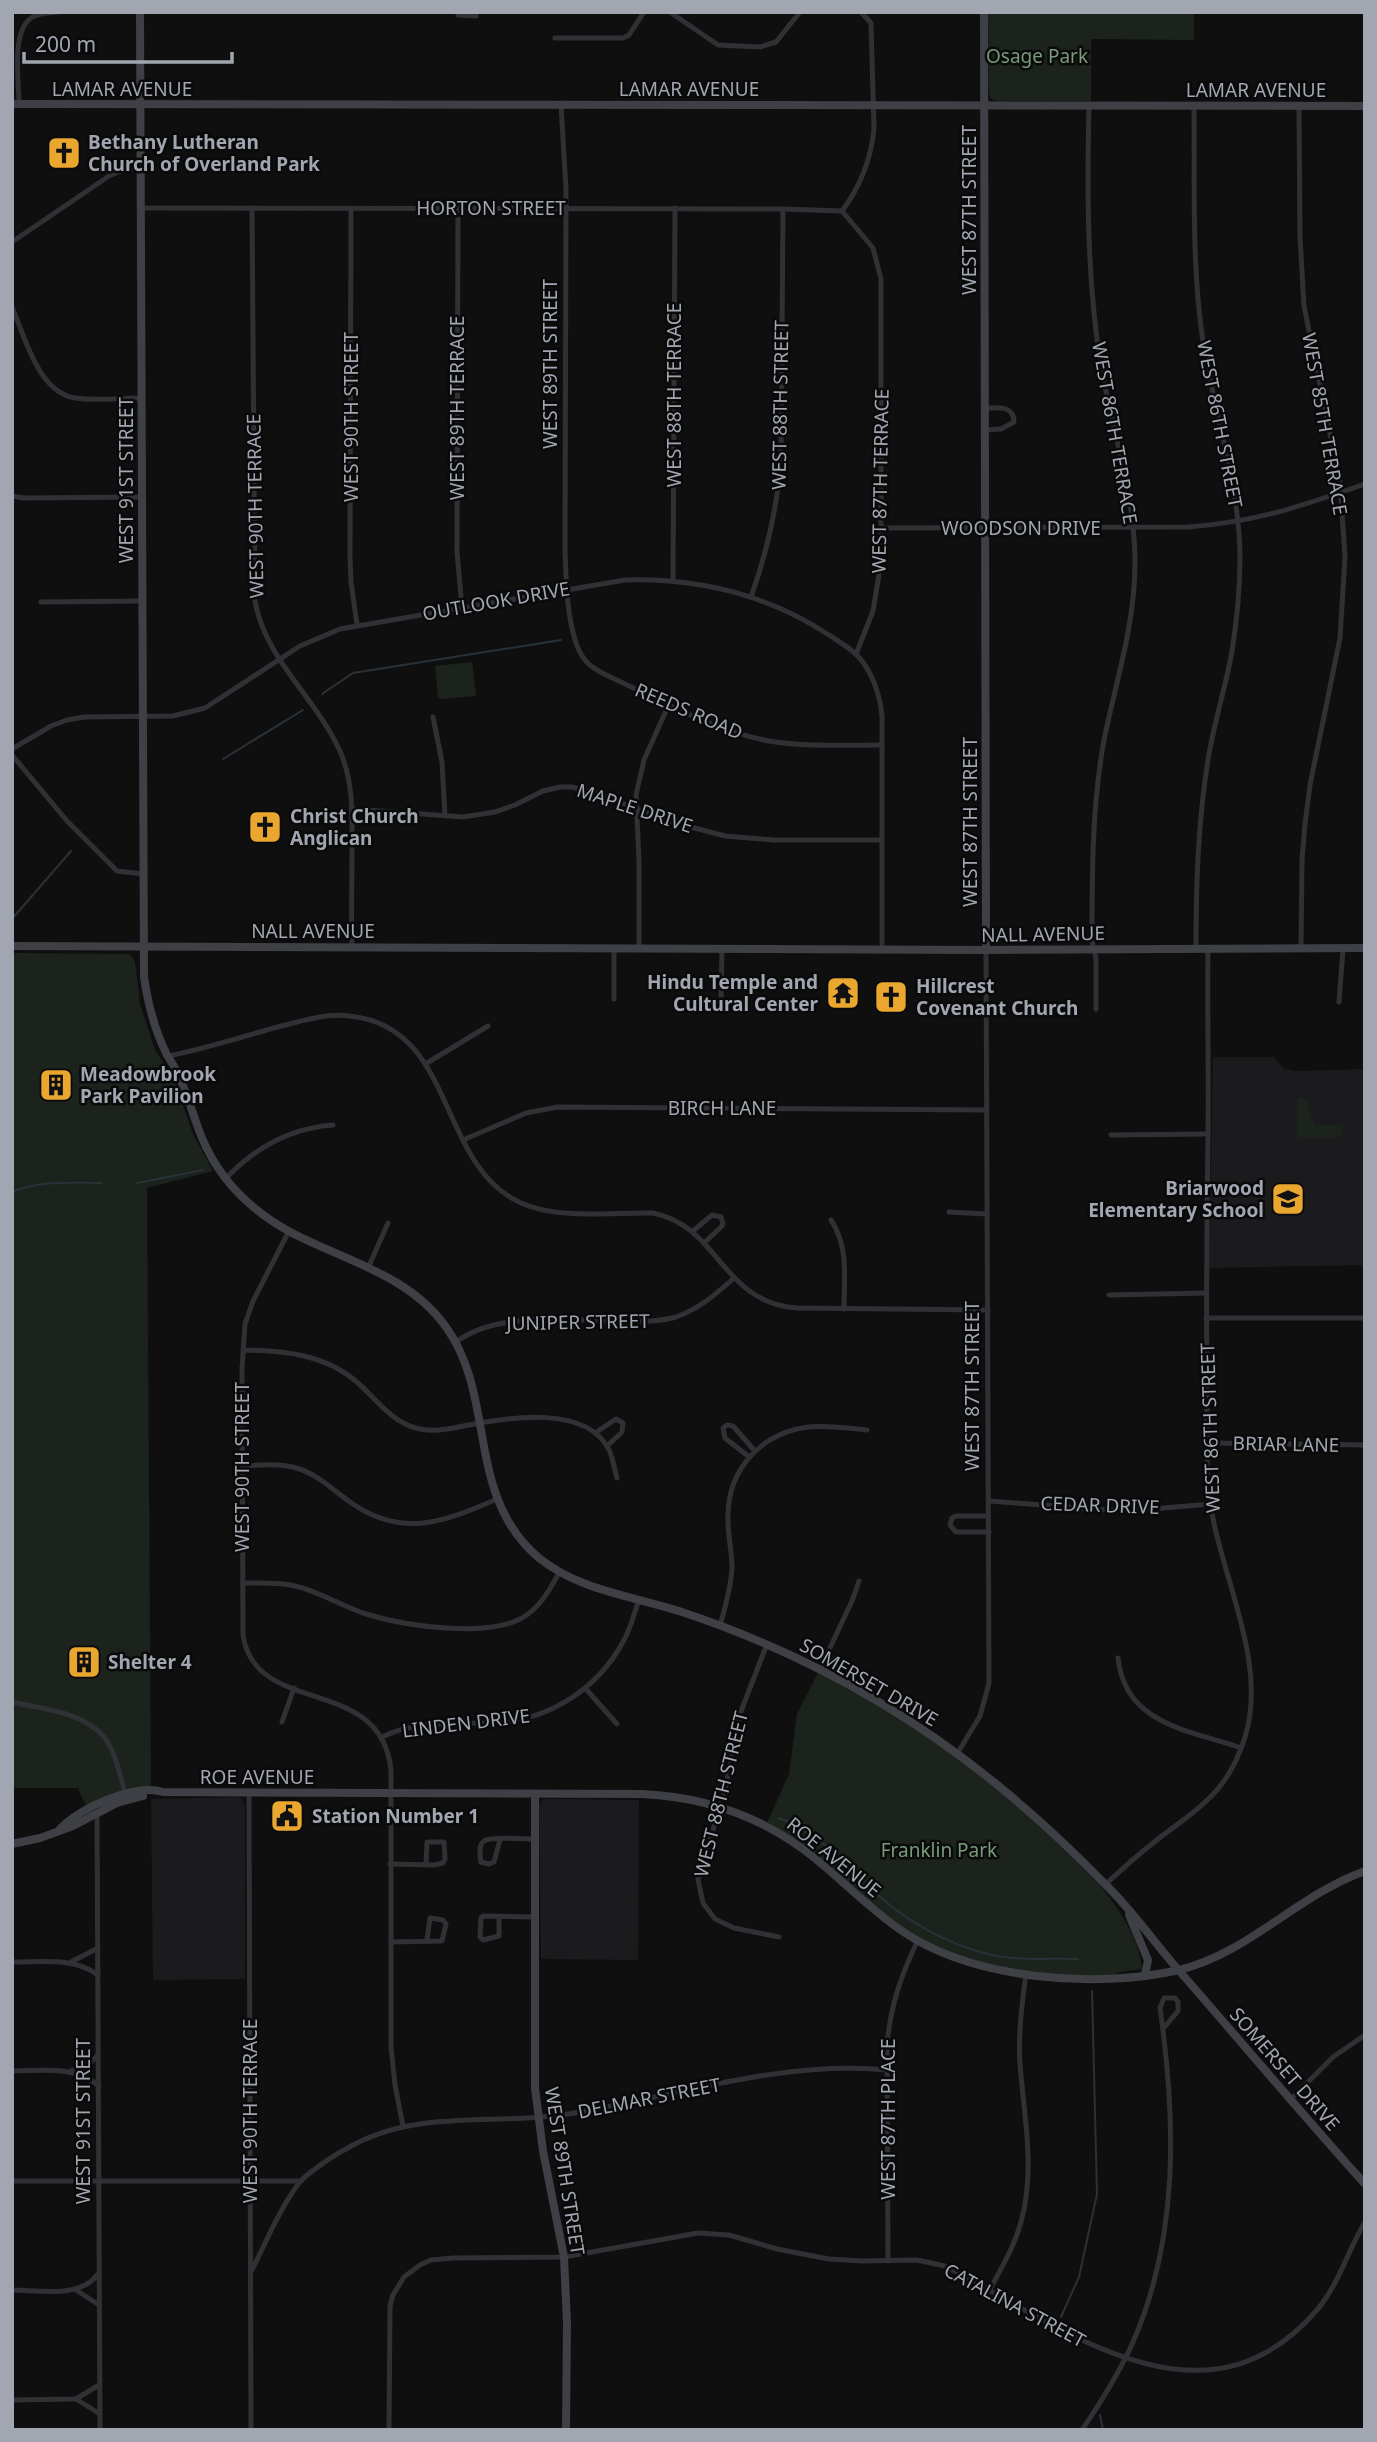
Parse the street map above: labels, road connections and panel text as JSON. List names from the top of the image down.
{
  "streets": {
    "street": [
      "LAMAR AVENUE",
      "HORTON STREET",
      "WEST 87TH STREET",
      "WEST 89TH STREET",
      "WEST 88TH TERRACE",
      "WEST 88TH STREET",
      "WEST 89TH TERRACE",
      "WEST 90TH STREET",
      "WEST 86TH STREET",
      "WEST 85TH TERRACE",
      "WEST 86TH TERRACE",
      "WEST 91ST STREET",
      "WEST 87TH TERRACE",
      "WEST 90TH TERRACE",
      "WOODSON DRIVE",
      "OUTLOOK DRIVE",
      "REEDS ROAD",
      "MAPLE DRIVE",
      "NALL AVENUE",
      "BIRCH LANE",
      "JUNIPER STREET",
      "BRIAR LANE",
      "CEDAR DRIVE",
      "SOMERSET DRIVE",
      "LINDEN DRIVE",
      "ROE AVENUE",
      "DELMAR STREET",
      "WEST 87TH PLACE",
      "CATALINA STREET"
    ]
  },
  "crossings": [
    ["LAMAR AVENUE", "WEST 87TH STREET"],
    ["LAMAR AVENUE", "WEST 89TH STREET"],
    ["LAMAR AVENUE", "WEST 86TH STREET"],
    ["LAMAR AVENUE", "WEST 85TH TERRACE"],
    ["LAMAR AVENUE", "WEST 86TH TERRACE"],
    ["LAMAR AVENUE", "WEST 91ST STREET"],
    ["HORTON STREET", "WEST 89TH STREET"],
    ["HORTON STREET", "WEST 88TH TERRACE"],
    ["HORTON STREET", "WEST 88TH STREET"],
    ["HORTON STREET", "WEST 89TH TERRACE"],
    ["HORTON STREET", "WEST 90TH STREET"],
    ["HORTON STREET", "WEST 91ST STREET"],
    ["HORTON STREET", "WEST 87TH TERRACE"],
    ["HORTON STREET", "WEST 90TH TERRACE"],
    ["WEST 87TH STREET", "WOODSON DRIVE"],
    ["WEST 87TH STREET", "NALL AVENUE"],
    ["WEST 87TH STREET", "BIRCH LANE"],
    ["WEST 87TH STREET", "CEDAR DRIVE"],
    ["WEST 87TH STREET", "SOMERSET DRIVE"],
    ["WEST 89TH STREET", "OUTLOOK DRIVE"],
    ["WEST 89TH STREET", "REEDS ROAD"],
    ["WEST 89TH STREET", "ROE AVENUE"],
    ["WEST 89TH STREET", "DELMAR STREET"],
    ["WEST 89TH STREET", "CATALINA STREET"],
    ["WEST 88TH TERRACE", "OUTLOOK DRIVE"],
    ["WEST 88TH STREET", "OUTLOOK DRIVE"],
    ["WEST 88TH STREET", "SOMERSET DRIVE"],
    ["WEST 88TH STREET", "ROE AVENUE"],
    ["WEST 89TH TERRACE", "OUTLOOK DRIVE"],
    ["WEST 90TH STREET", "OUTLOOK DRIVE"],
    ["WEST 90TH STREET", "SOMERSET DRIVE"],
    ["WEST 90TH STREET", "LINDEN DRIVE"],
    ["WEST 86TH STREET", "WOODSON DRIVE"],
    ["WEST 86TH STREET", "NALL AVENUE"],
    ["WEST 86TH STREET", "BRIAR LANE"],
    ["WEST 86TH STREET", "CEDAR DRIVE"],
    ["WEST 86TH STREET", "SOMERSET DRIVE"],
    ["WEST 85TH TERRACE", "WOODSON DRIVE"],
    ["WEST 85TH TERRACE", "NALL AVENUE"],
    ["WEST 86TH TERRACE", "WOODSON DRIVE"],
    ["WEST 86TH TERRACE", "NALL AVENUE"],
    ["WEST 91ST STREET", "OUTLOOK DRIVE"],
    ["WEST 91ST STREET", "NALL AVENUE"],
    ["WEST 91ST STREET", "SOMERSET DRIVE"],
    ["WEST 91ST STREET", "ROE AVENUE"],
    ["WEST 87TH TERRACE", "WOODSON DRIVE"],
    ["WEST 87TH TERRACE", "OUTLOOK DRIVE"],
    ["WEST 90TH TERRACE", "OUTLOOK DRIVE"],
    ["WEST 90TH TERRACE", "MAPLE DRIVE"],
    ["WEST 90TH TERRACE", "NALL AVENUE"],
    ["WEST 90TH TERRACE", "ROE AVENUE"],
    ["WEST 90TH TERRACE", "DELMAR STREET"],
    ["NALL AVENUE", "SOMERSET DRIVE"],
    ["JUNIPER STREET", "SOMERSET DRIVE"],
    ["SOMERSET DRIVE", "LINDEN DRIVE"],
    ["SOMERSET DRIVE", "ROE AVENUE"],
    ["ROE AVENUE", "WEST 87TH PLACE"],
    ["DELMAR STREET", "WEST 87TH PLACE"],
    ["WEST 87TH PLACE", "CATALINA STREET"]
  ],
  "parks": ["Osage Park", "Franklin Park"],
  "places": {
    "church": ["Bethany Lutheran Church of Overland Park", "Christ Church Anglican", "Hillcrest Covenant Church"],
    "temple": ["Hindu Temple and Cultural Center"],
    "building": ["Meadowbrook Park Pavilion", "Shelter 4"],
    "school or university": ["Briarwood Elementary School"],
    "public building": ["Station Number 1"]
  },
  "scale_bar": "200 m"
}
